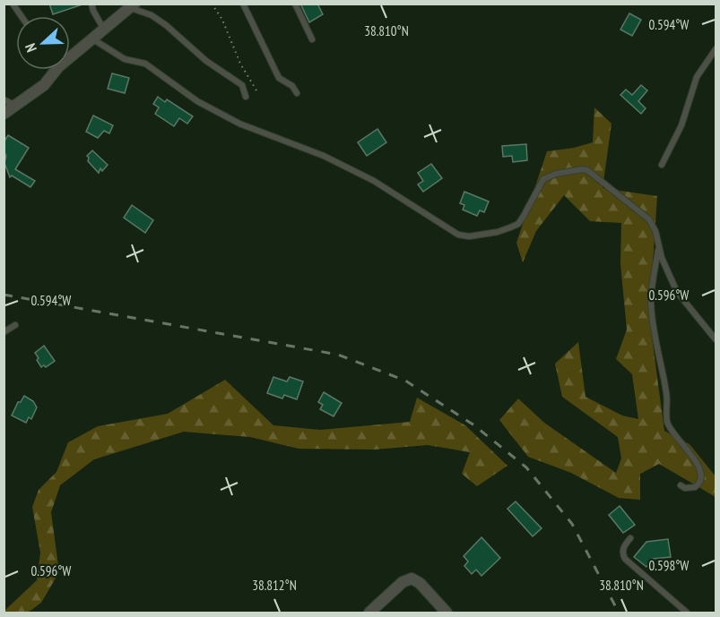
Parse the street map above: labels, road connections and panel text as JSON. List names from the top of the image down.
{
  "north": "left",
  "coordinates": [
    "0.594°W",
    "38.810°N",
    "0.596°W",
    "0.598°W",
    "38.812°N"
  ]
}
